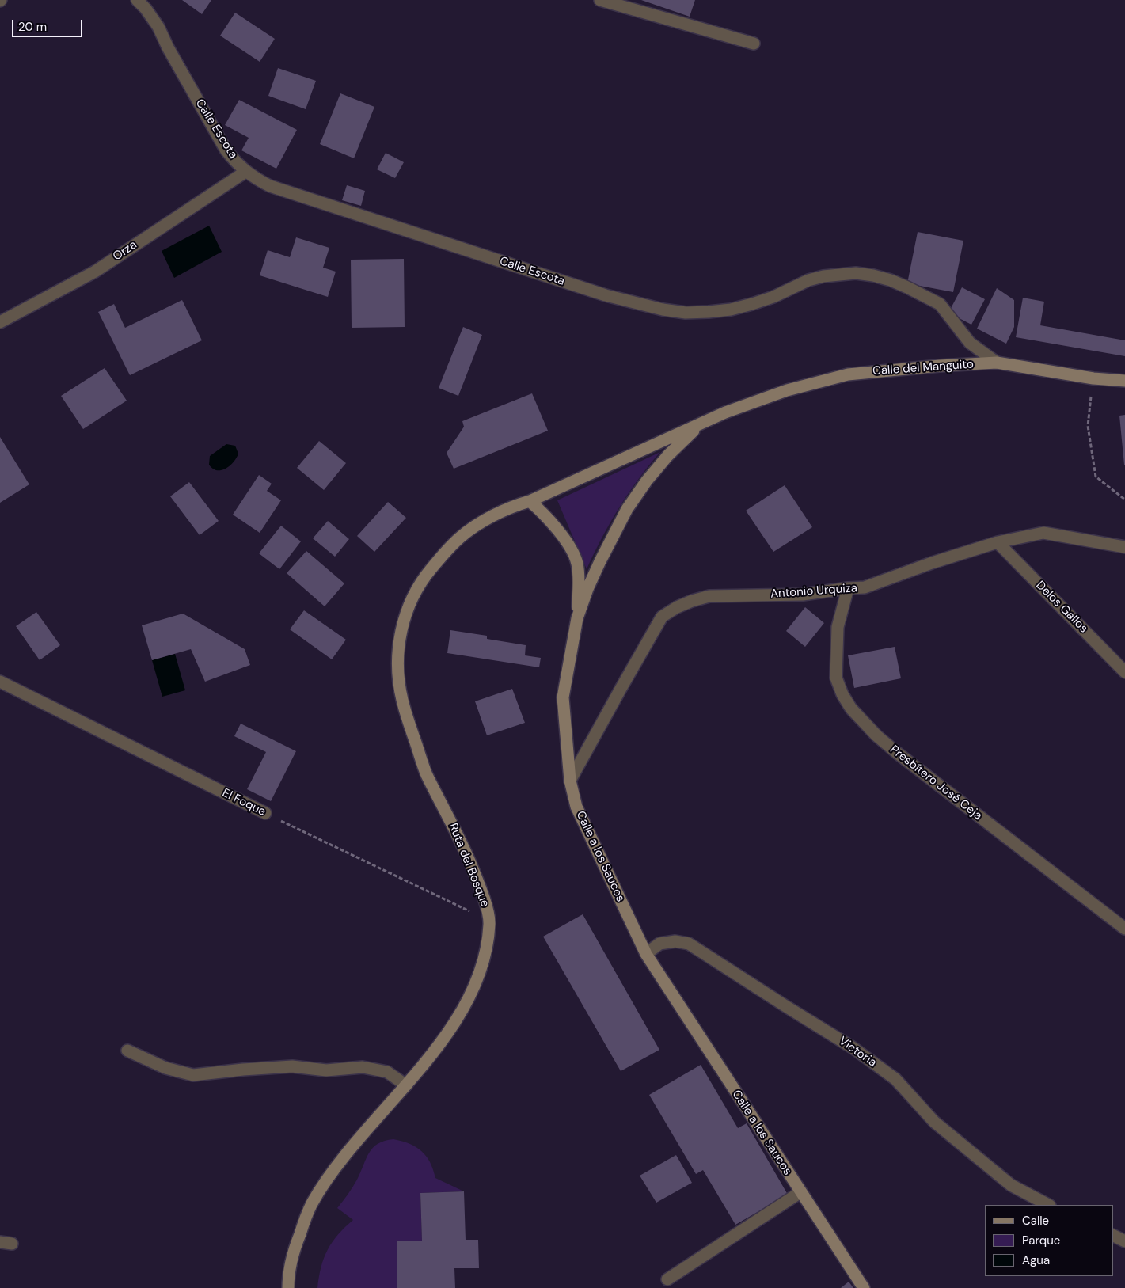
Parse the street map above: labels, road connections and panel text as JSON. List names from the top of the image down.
{
  "streets": {
    "main road": ["Calle del Manguito", "Calle a los Saucos", "Ruta del Bosque"],
    "street": [
      "Calle Escota",
      "Orza",
      "Antonio Urquiza",
      "Delos Gallos",
      "Presbítero José Ceja",
      "El Foque",
      "Victoria"
    ]
  },
  "crossings": [
    ["Calle Escota", "Orza"],
    ["Calle Escota", "Calle del Manguito"],
    ["Calle del Manguito", "Calle a los Saucos"],
    ["Calle del Manguito", "Ruta del Bosque"],
    ["Antonio Urquiza", "Delos Gallos"],
    ["Antonio Urquiza", "Presbítero José Ceja"],
    ["Antonio Urquiza", "Calle a los Saucos"],
    ["El Foque", "Ruta del Bosque"],
    ["Calle a los Saucos", "Ruta del Bosque"],
    ["Calle a los Saucos", "Victoria"]
  ],
  "legend": ["Calle", "Parque", "Agua"],
  "scale_bar": "20 m"
}
